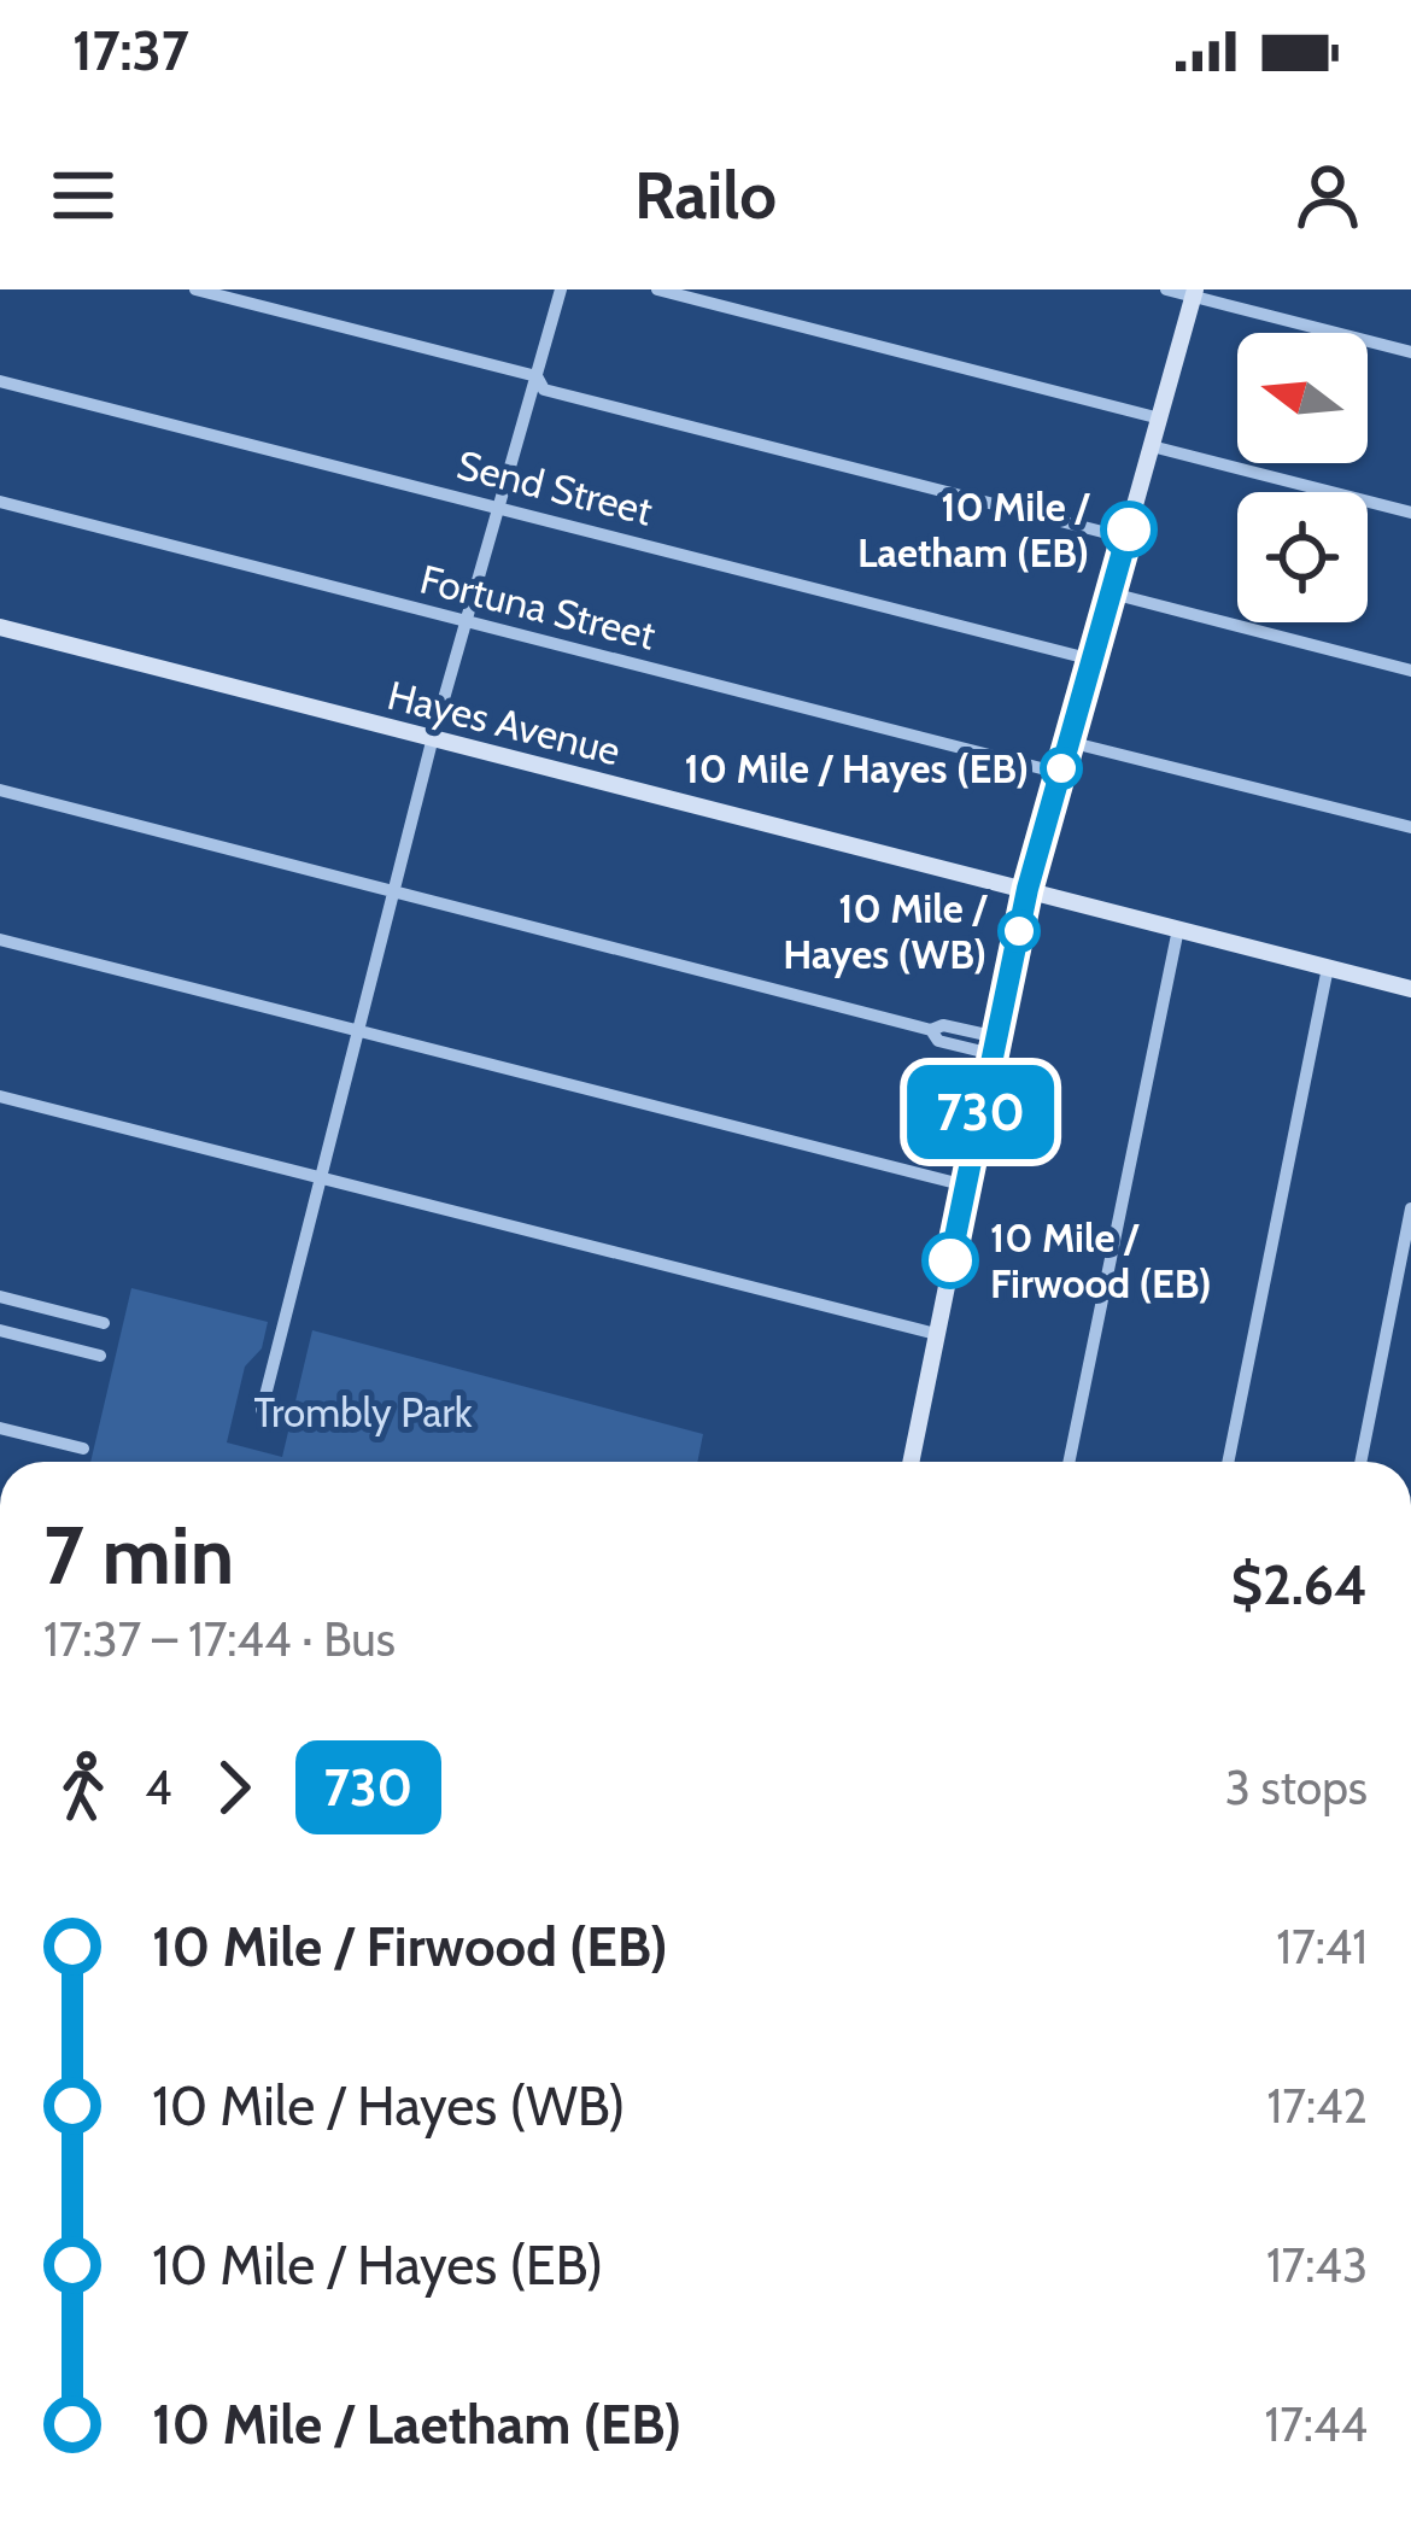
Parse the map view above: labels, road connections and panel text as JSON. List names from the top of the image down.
{
  "streets": {
    "street": ["Send Street", "Fortuna Street", "Hayes Avenue"]
  },
  "parks": ["Trombly Park"],
  "places": [
    "10 Mile / Laetham (EB)",
    "10 Mile / Hayes (EB)",
    "10 Mile / Hayes (WB)",
    "10 Mile / Firwood (EB)"
  ],
  "lines": ["bus line 730"],
  "north": "left",
  "page": {
    "status": "17:37",
    "header": "Railo",
    "on_map": "730",
    "heading": ["7 min", "17:37 – 17:44 · Bus", "$2.64"],
    "legs": ["4", "730", "3 stops"],
    "list": [
      {
        "name": "10 Mile / Firwood (EB)",
        "value": "17:41"
      },
      {
        "name": "10 Mile / Hayes (WB)",
        "value": "17:42"
      },
      {
        "name": "10 Mile / Hayes (EB)",
        "value": "17:43"
      },
      {
        "name": "10 Mile / Laetham (EB)",
        "value": "17:44"
      }
    ]
  }
}
